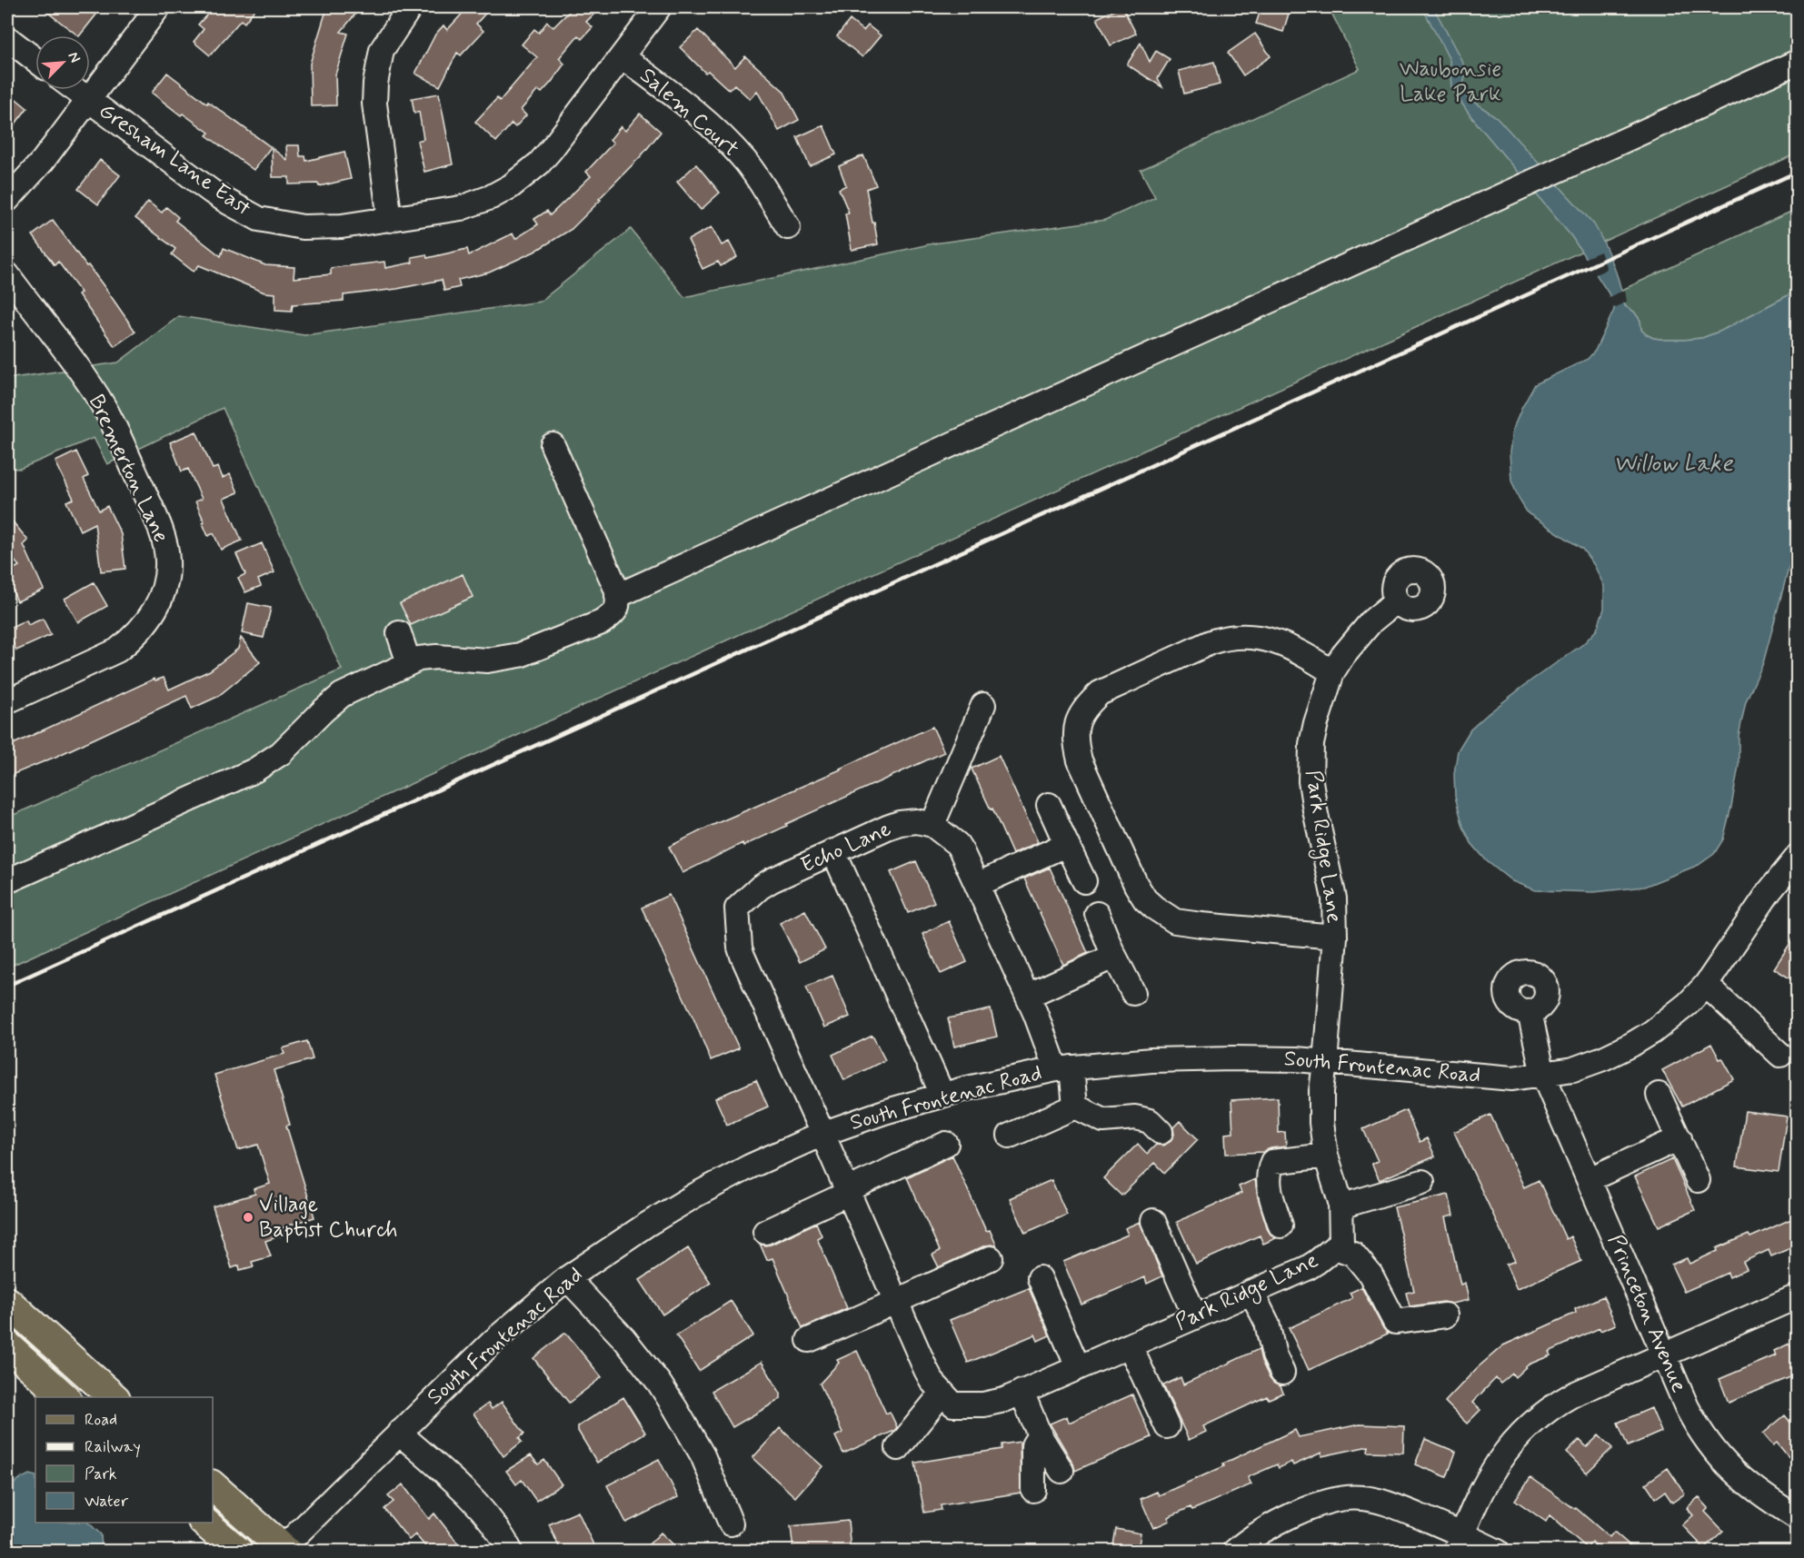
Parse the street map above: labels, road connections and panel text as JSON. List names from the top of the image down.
{
  "streets": {
    "street": [
      "Salem Court",
      "Gresham Lane East",
      "Bremerton Lane",
      "Park Ridge Lane",
      "Echo Lane",
      "South Frontenac Road",
      "Princeton Avenue"
    ]
  },
  "crossings": [
    ["Salem Court", "Gresham Lane East"],
    ["Park Ridge Lane", "Echo Lane"],
    ["Park Ridge Lane", "South Frontenac Road"],
    ["Echo Lane", "South Frontenac Road"],
    ["South Frontenac Road", "Princeton Avenue"]
  ],
  "water": ["Willow Lake"],
  "parks": ["Waubonsie Lake Park"],
  "places": ["Village Baptist Church"],
  "legend": [
    "Road",
    "Railway",
    "Park",
    "Water"
  ],
  "north": "top right"
}
